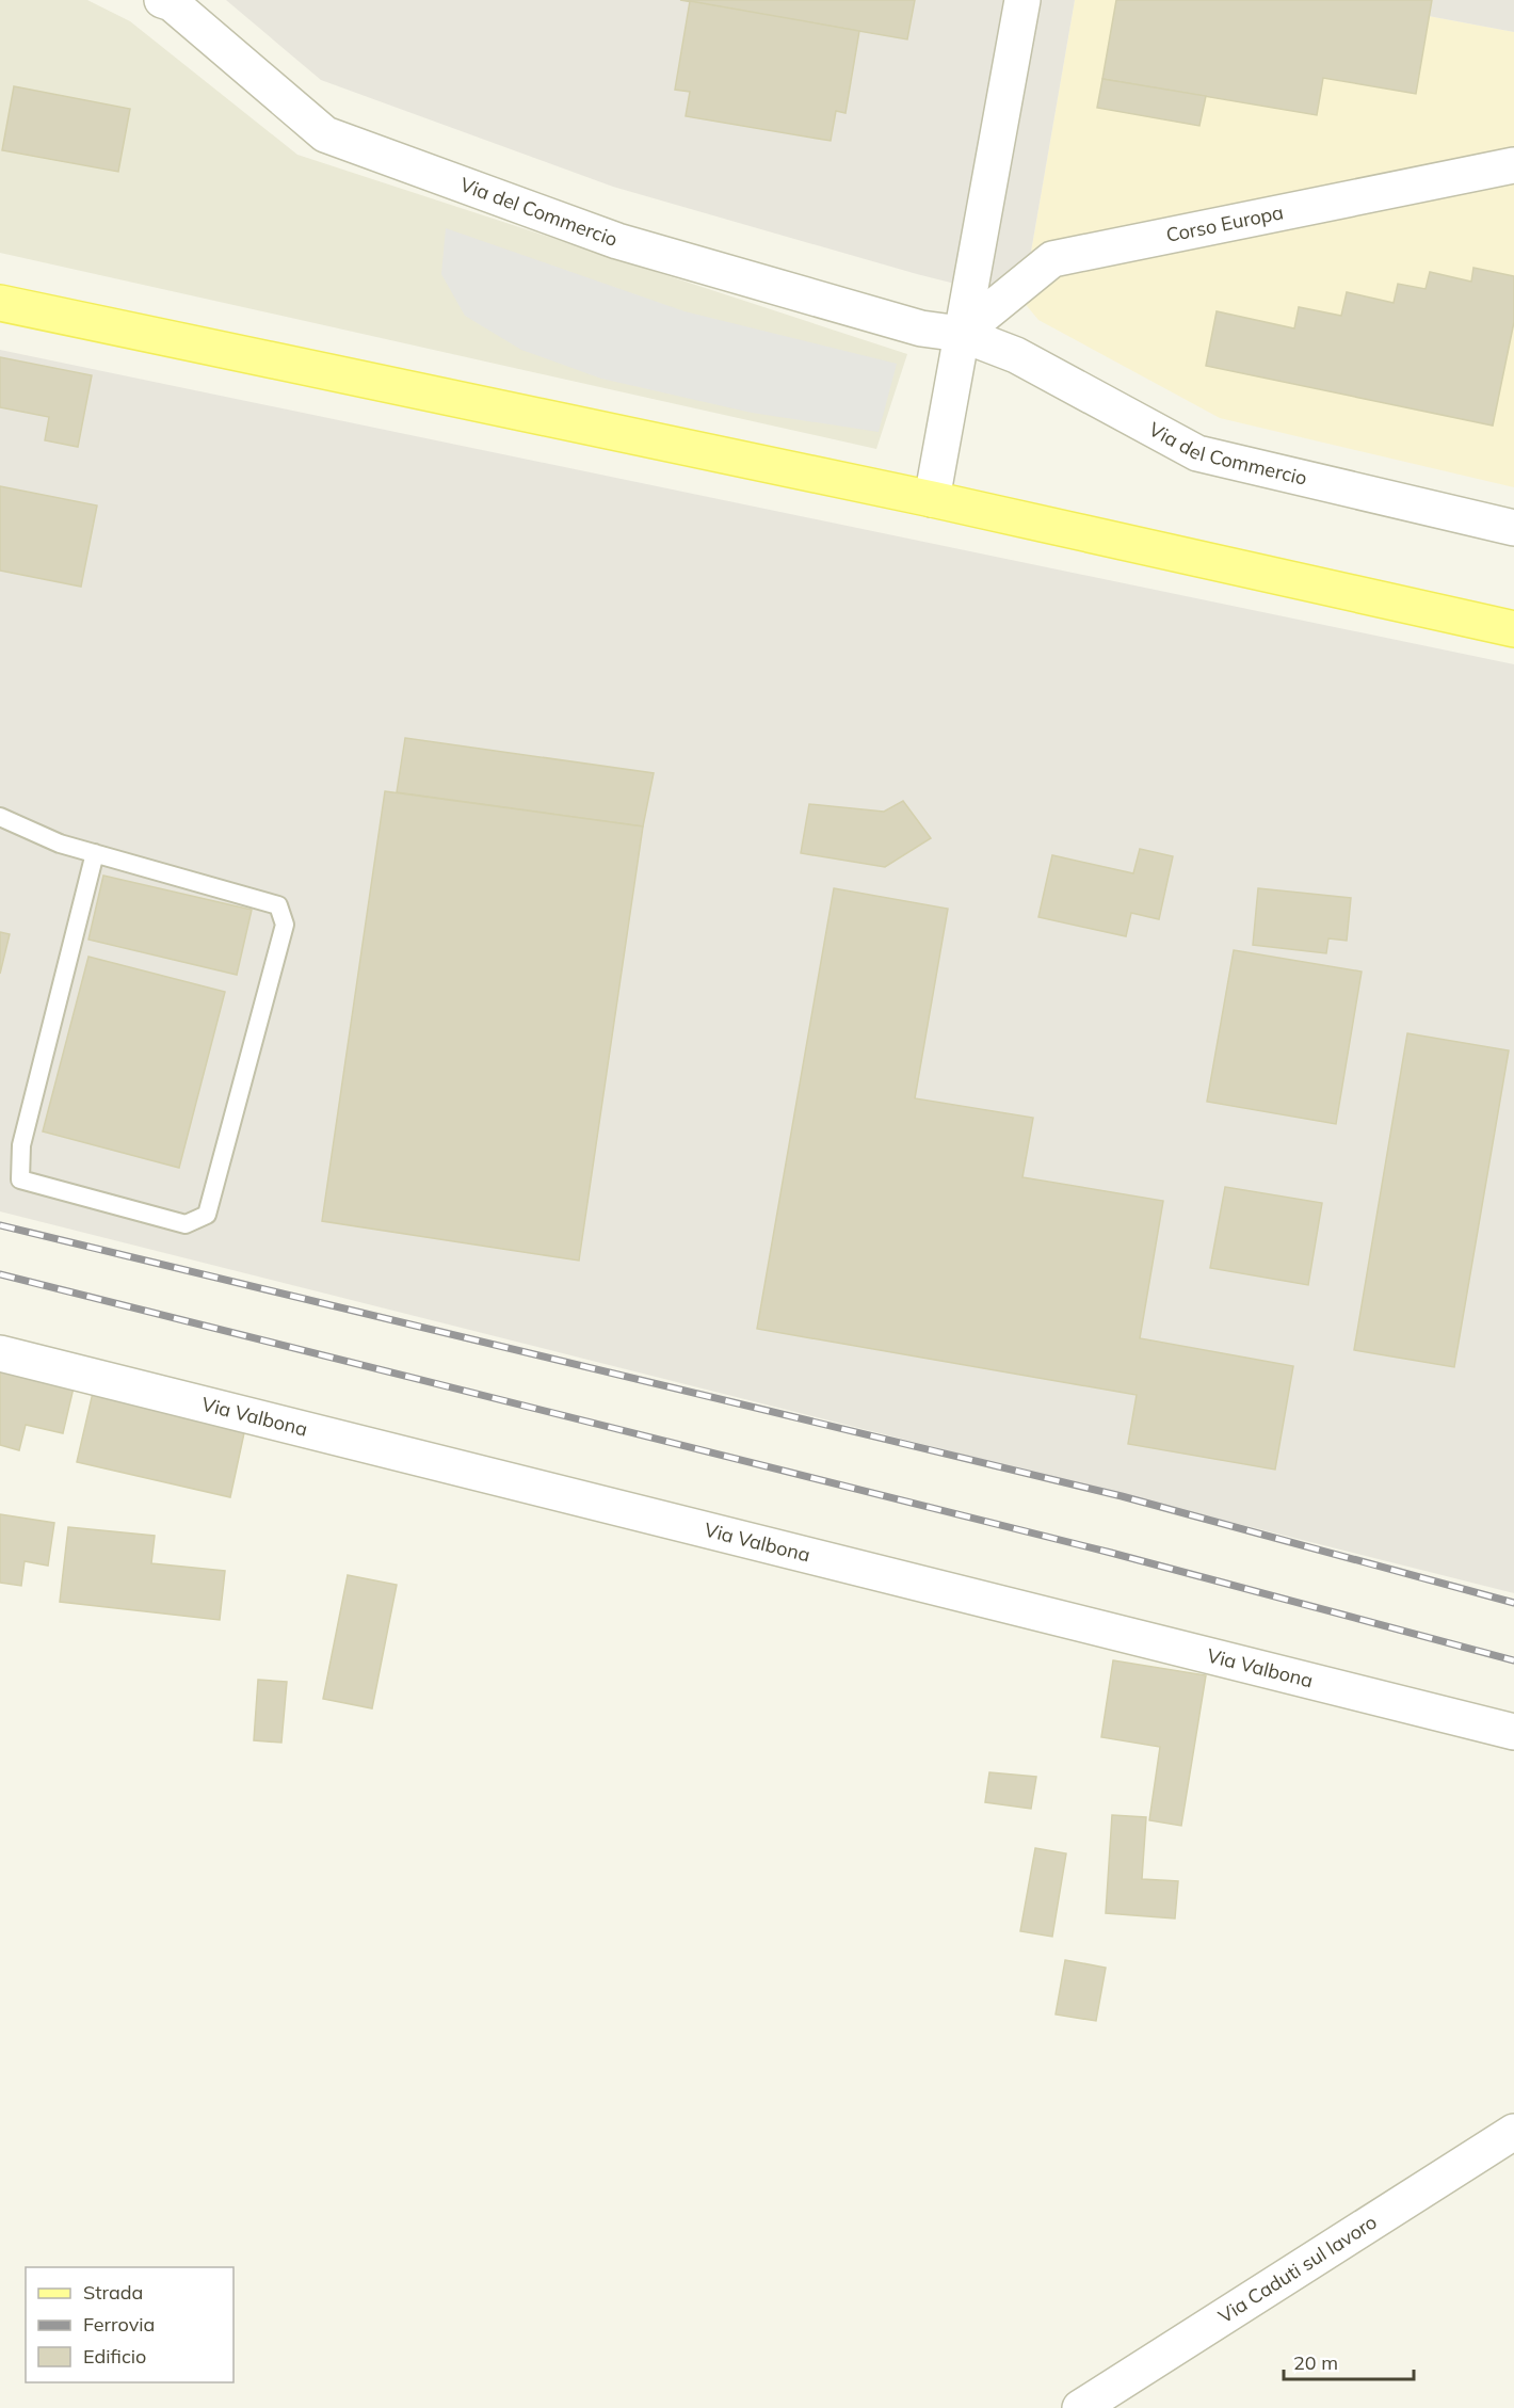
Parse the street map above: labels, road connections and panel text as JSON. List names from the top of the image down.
{
  "streets": {
    "street": [
      "Via del Commercio",
      "Corso Europa",
      "Via Valbona",
      "Via Caduti sul lavoro"
    ]
  },
  "crossings": [
    ["Via del Commercio", "Corso Europa"]
  ],
  "legend": ["Strada", "Ferrovia", "Edificio"],
  "scale_bar": "20 m"
}
